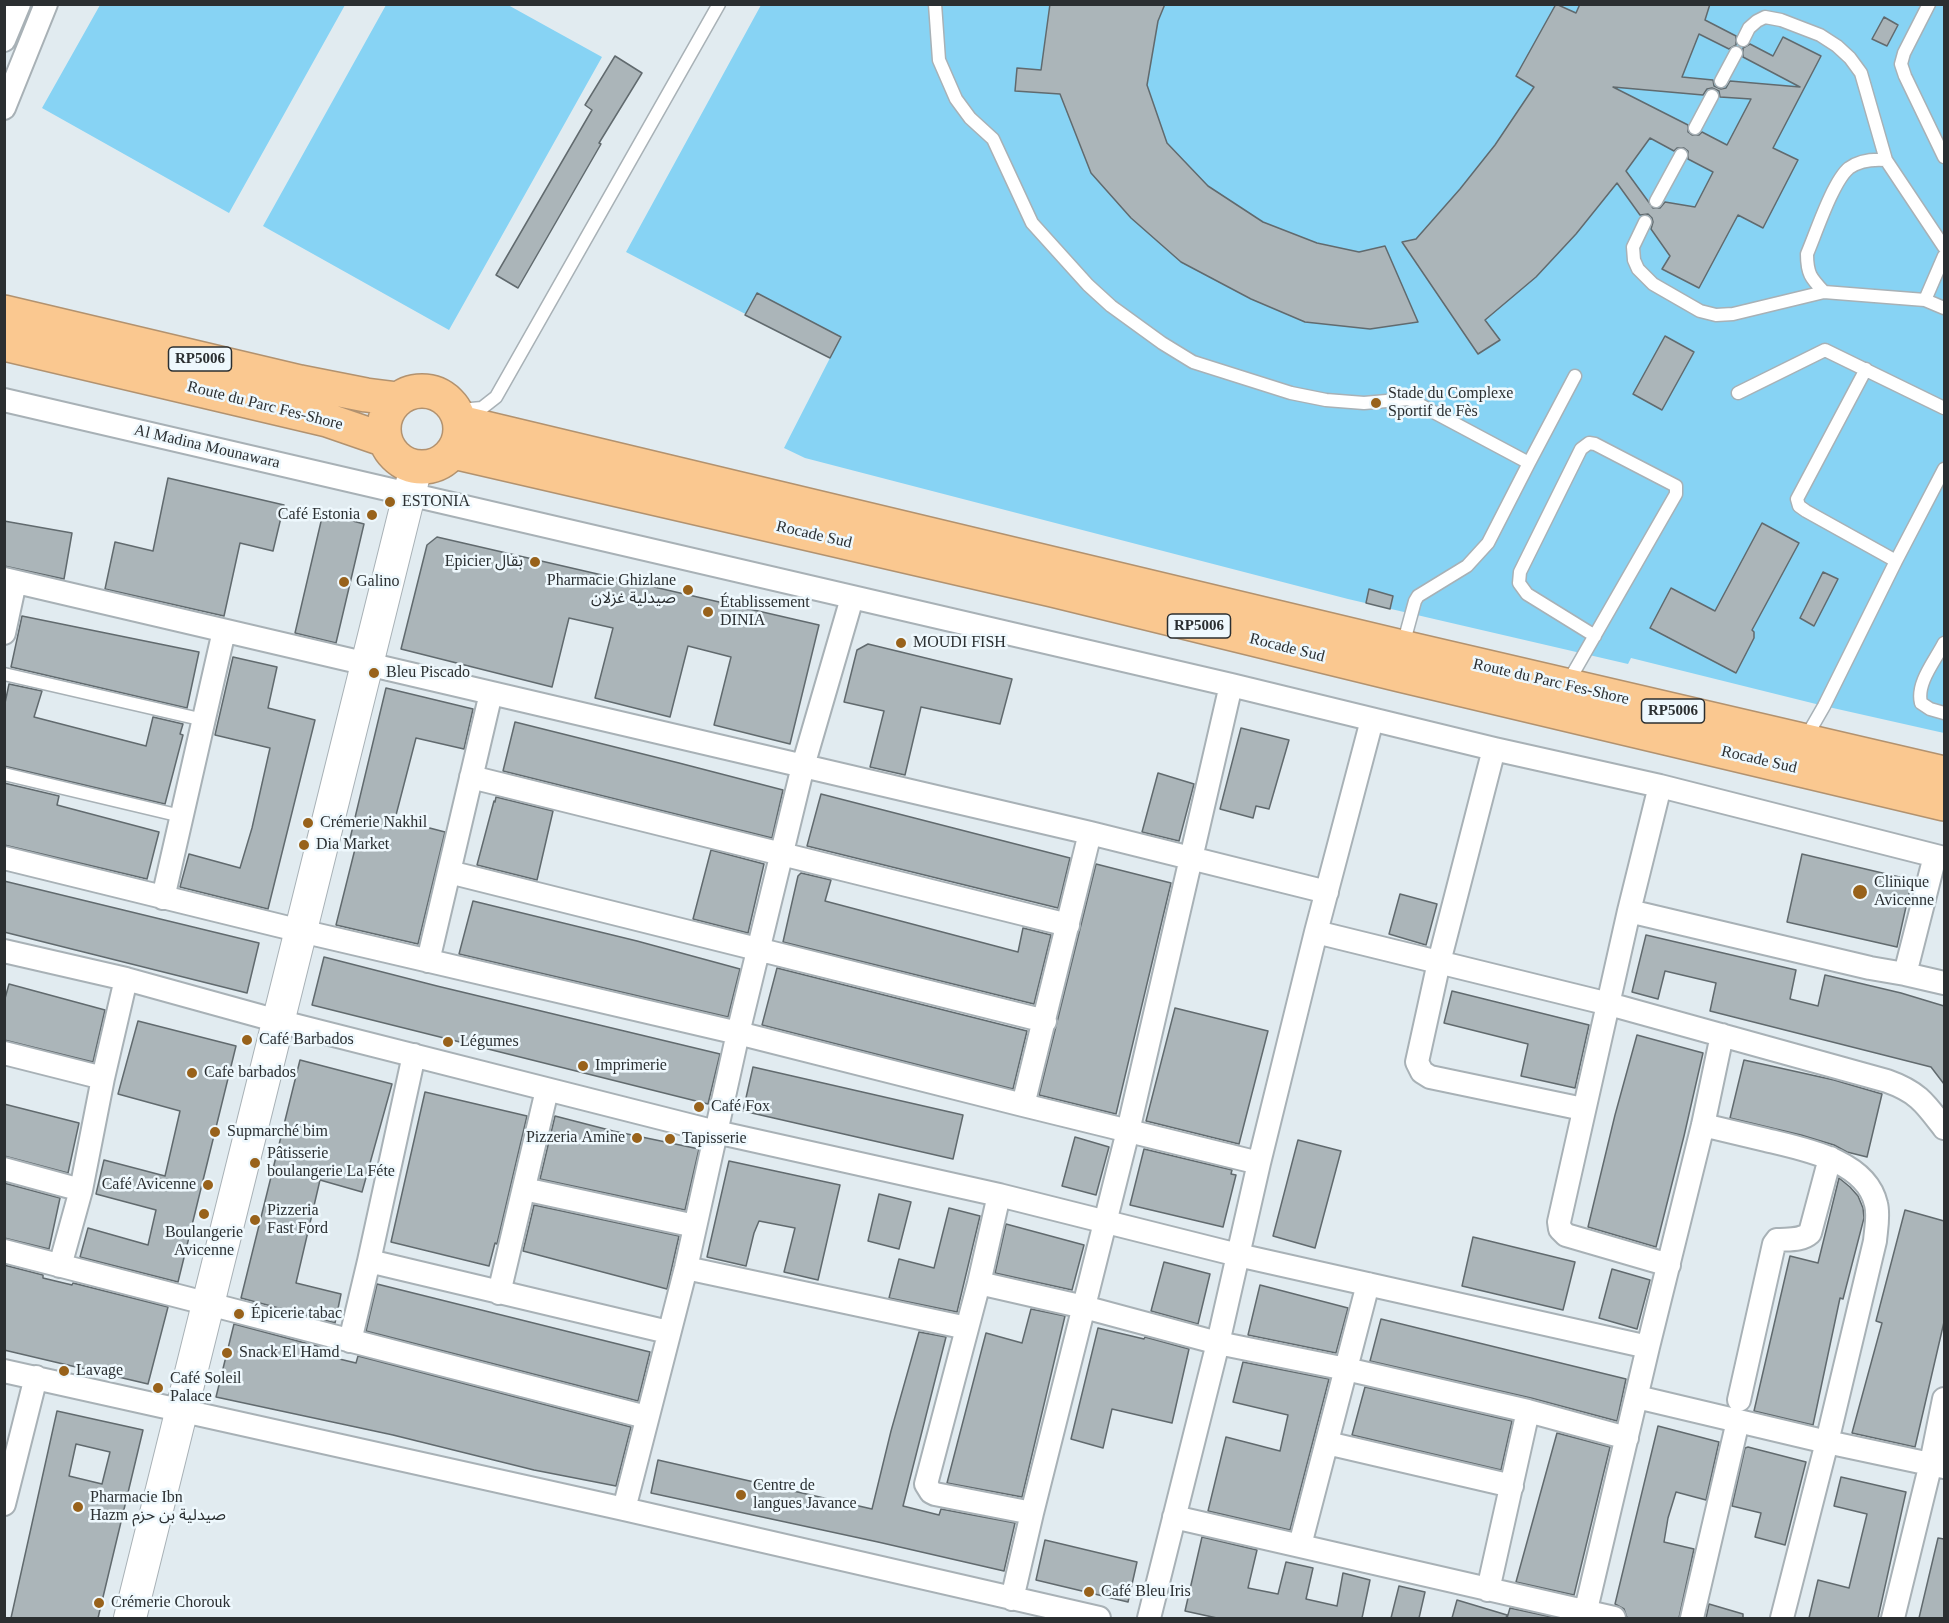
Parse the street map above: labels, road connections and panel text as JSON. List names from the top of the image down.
{
  "streets": {
    "highway": ["RP5006", "Route du Parc Fes-Shore", "Rocade Sud"],
    "street": ["Al Madina Mounawara"]
  },
  "crossings": [
    ["RP5006", "Route du Parc Fes-Shore"],
    ["RP5006", "Al Madina Mounawara"],
    ["RP5006", "Rocade Sud"],
    ["Route du Parc Fes-Shore", "Al Madina Mounawara"],
    ["Route du Parc Fes-Shore", "Rocade Sud"],
    ["Al Madina Mounawara", "Rocade Sud"]
  ],
  "places": [
    "Stade du Complexe Sportif de Fès",
    "ESTONIA",
    "Café Estonia",
    "Epicier بقال",
    "Galino",
    "Pharmacie Ghizlane صيدلية غزلان",
    "Établissement DINIA",
    "MOUDI FISH",
    "Bleu Piscado",
    "Crémerie Nakhil",
    "Dia Market",
    "Clinique Avicenne",
    "Café Barbados",
    "Légumes",
    "Imprimerie",
    "Cafe barbados",
    "Café Fox",
    "Supmarché bim",
    "Pizzeria Amine",
    "Tapisserie",
    "Pâtisserie boulangerie La Féte",
    "Café Avicenne",
    "Boulangerie Avicenne",
    "Pizzeria Fast Ford",
    "Épicerie tabac",
    "Snack El Hamd",
    "Lavage",
    "Café Soleil Palace",
    "Centre de langues Javance",
    "Pharmacie Ibn Hazm صيدلية بن حزم",
    "Café Bleu Iris",
    "Crémerie Chorouk"
  ]
}
